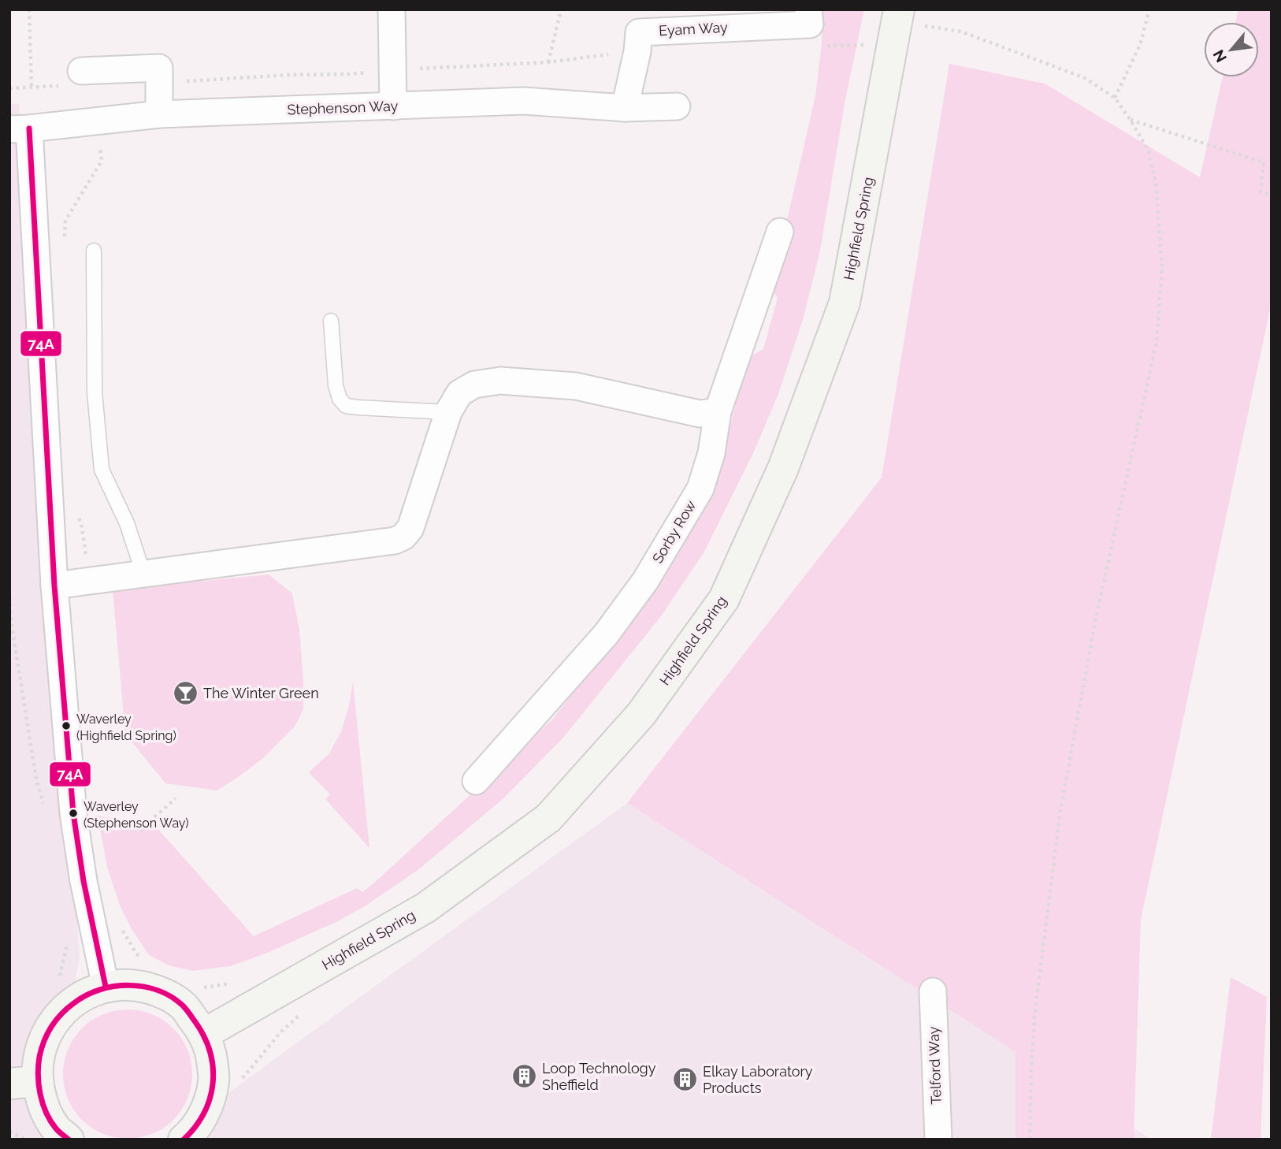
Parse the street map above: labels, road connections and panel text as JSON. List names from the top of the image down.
{
  "streets": {
    "main road": ["Highfield Spring"],
    "street": [
      "Eyam Way",
      "Stephenson Way",
      "Sorby Row",
      "Telford Way"
    ]
  },
  "crossings": [
    ["Eyam Way", "Stephenson Way"]
  ],
  "places": {
    "bar": ["The Winter Green"],
    "other": ["Waverley (Highfield Spring)", "Waverley (Stephenson Way)"],
    "building": ["Loop Technology Sheffield", "Elkay Laboratory Products"]
  },
  "lines": ["transit line 74A"],
  "north": "bottom left"
}
